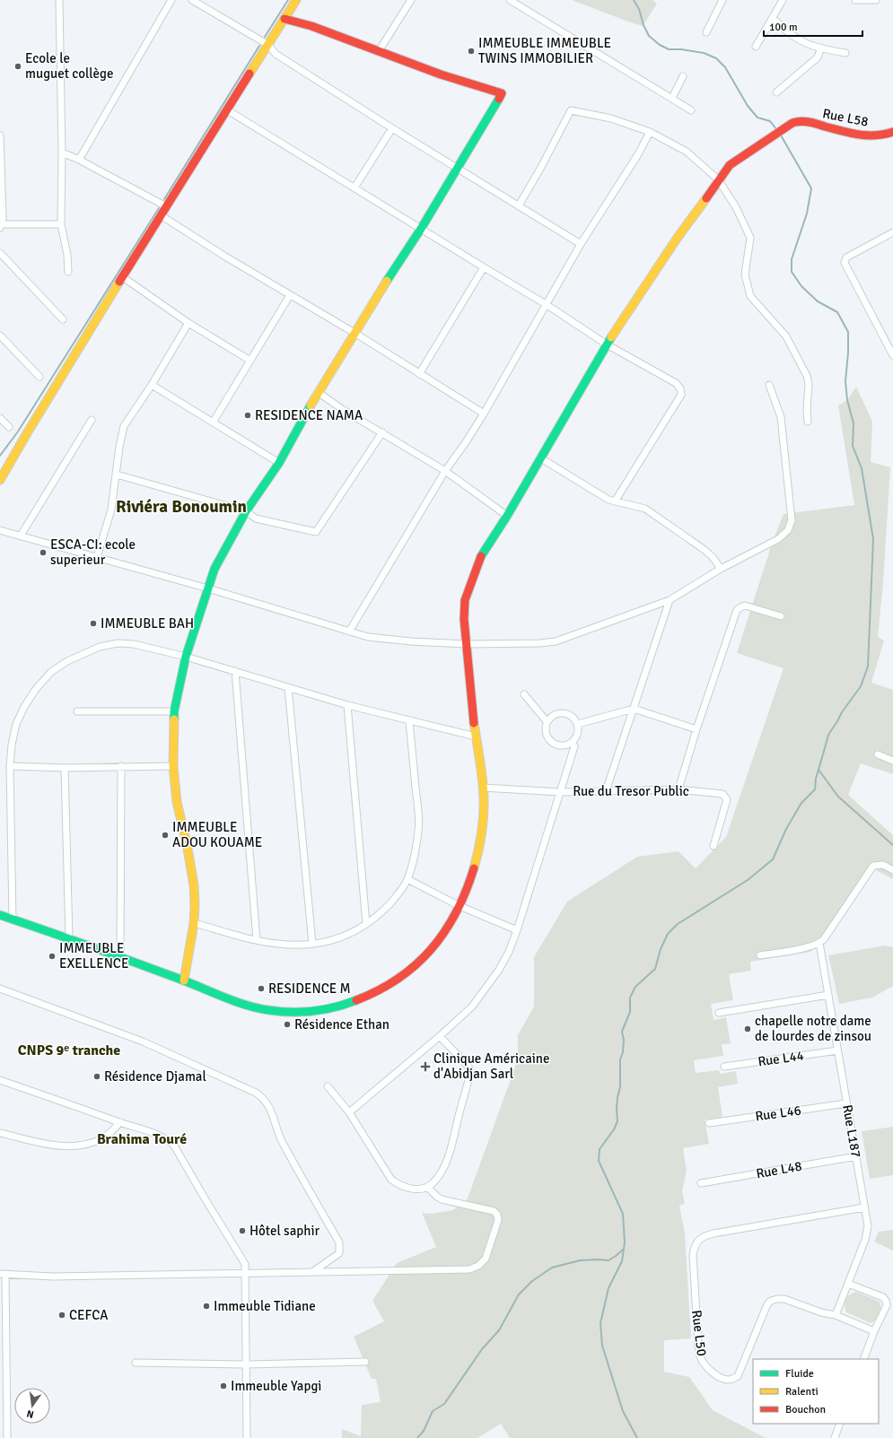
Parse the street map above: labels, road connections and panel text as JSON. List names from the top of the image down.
{
  "streets": {
    "street": [
      "Rue L58",
      "Rue du Tresor Public",
      "Rue L44",
      "Rue L46",
      "Rue L187",
      "Rue L48",
      "Rue L50"
    ]
  },
  "crossings": [
    ["Rue L44", "Rue L187"],
    ["Rue L46", "Rue L187"],
    ["Rue L187", "Rue L48"],
    ["Rue L187", "Rue L50"]
  ],
  "districts": ["Riviéra Bonoumin", "CNPS 9ᵉ tranche", "Brahima Touré"],
  "places": {
    "other": [
      "IMMEUBLE IMMEUBLE TWINS IMMOBILIER",
      "Ecole le muguet collège",
      "RESIDENCE NAMA",
      "ESCA-CI: ecole superieur",
      "IMMEUBLE BAH",
      "IMMEUBLE ADOU KOUAME",
      "IMMEUBLE EXELLENCE",
      "RESIDENCE M",
      "Résidence Ethan",
      "chapelle notre dame de lourdes de zinsou",
      "Résidence Djamal",
      "Hôtel saphir",
      "Immeuble Tidiane",
      "CEFCA",
      "Immeuble Yapgi"
    ],
    "health": ["Clinique Américaine d'Abidjan Sarl"]
  },
  "legend": ["Fluide", "Ralenti", "Bouchon"],
  "scale_bar": "100 m",
  "north": "bottom"
}
